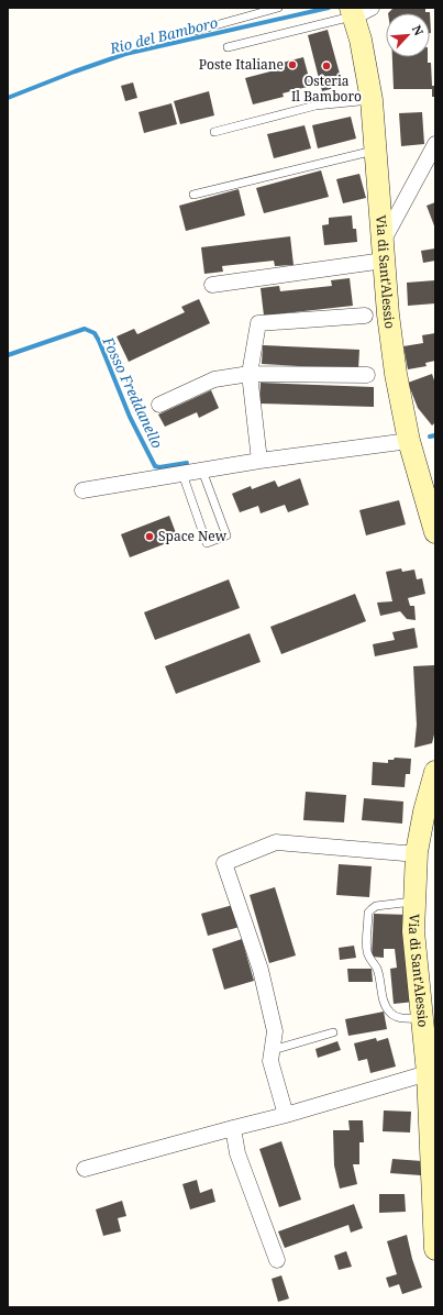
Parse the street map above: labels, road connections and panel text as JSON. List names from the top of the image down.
{
  "streets": {
    "street": ["Via di Sant'Alessio"]
  },
  "water": ["Rio del Bamboro", "Fosso Freddanello"],
  "places": ["Poste Italiane", "Osteria Il Bamboro", "Space New"],
  "north": "top right"
}
